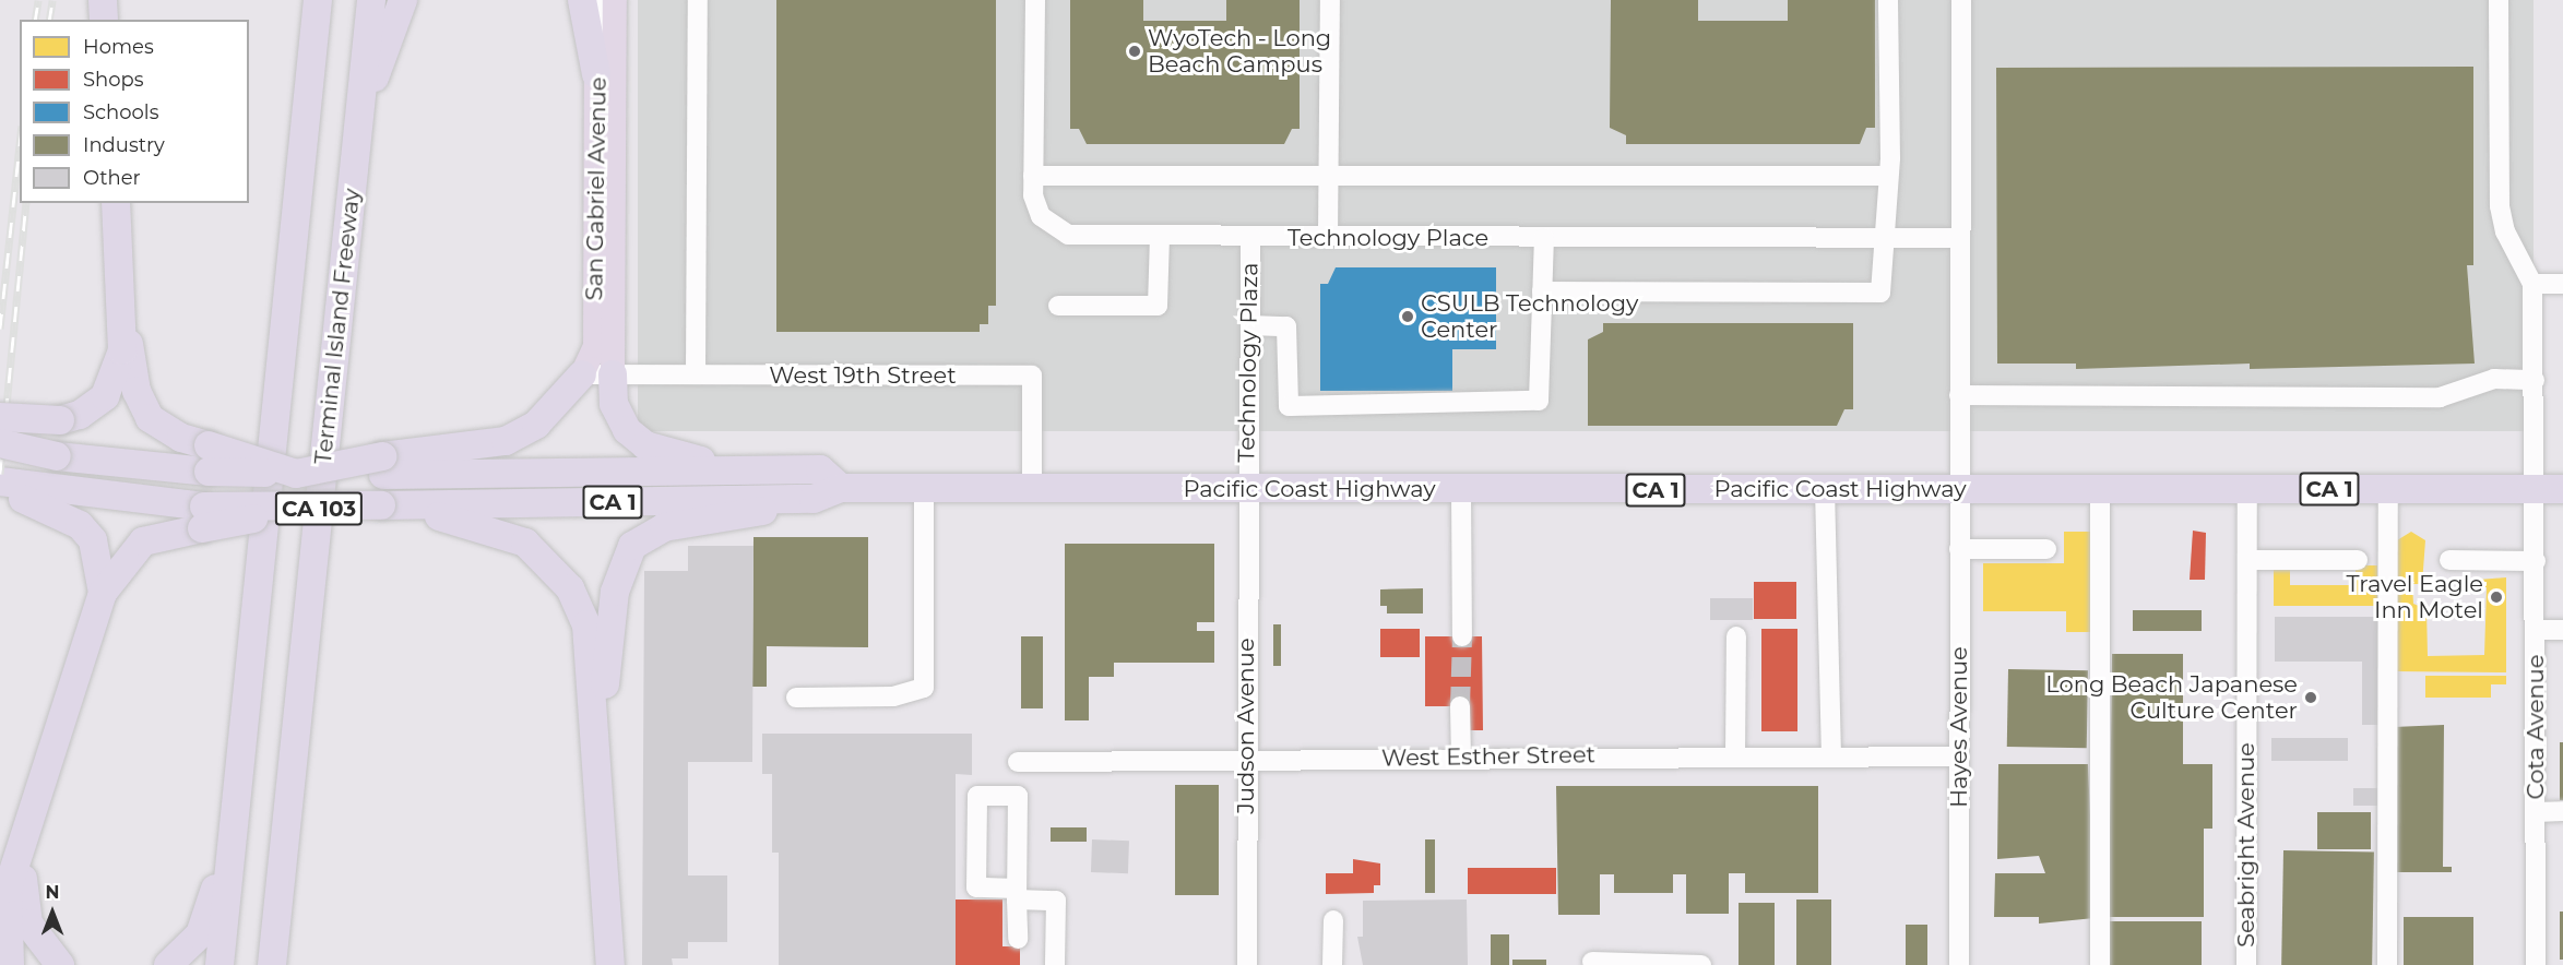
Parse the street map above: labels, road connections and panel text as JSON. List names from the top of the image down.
{
  "streets": {
    "highway": [
      "Terminal Island Freeway",
      "Pacific Coast Highway",
      "CA 1",
      "CA 103"
    ],
    "main road": ["San Gabriel Avenue"],
    "street": [
      "Technology Place",
      "Technology Plaza",
      "West 19th Street",
      "Judson Avenue",
      "Hayes Avenue",
      "Cota Avenue",
      "West Esther Street",
      "Seabright Avenue"
    ]
  },
  "crossings": [
    ["San Gabriel Avenue", "West 19th Street"],
    ["Technology Place", "Technology Plaza"],
    ["Technology Place", "Hayes Avenue"],
    ["Technology Plaza", "Pacific Coast Highway"],
    ["Technology Plaza", "Judson Avenue"],
    ["West 19th Street", "Pacific Coast Highway"],
    ["Pacific Coast Highway", "CA 1"],
    ["Pacific Coast Highway", "Judson Avenue"],
    ["Pacific Coast Highway", "Hayes Avenue"],
    ["Pacific Coast Highway", "Cota Avenue"],
    ["Pacific Coast Highway", "Seabright Avenue"],
    ["Judson Avenue", "West Esther Street"],
    ["Hayes Avenue", "West Esther Street"]
  ],
  "places": [
    "WyoTech - Long Beach Campus",
    "CSULB Technology Center",
    "Travel Eagle Inn Motel",
    "Long Beach Japanese Culture Center"
  ],
  "legend": [
    "Homes",
    "Shops",
    "Schools",
    "Industry",
    "Other"
  ],
  "north": "top"
}
